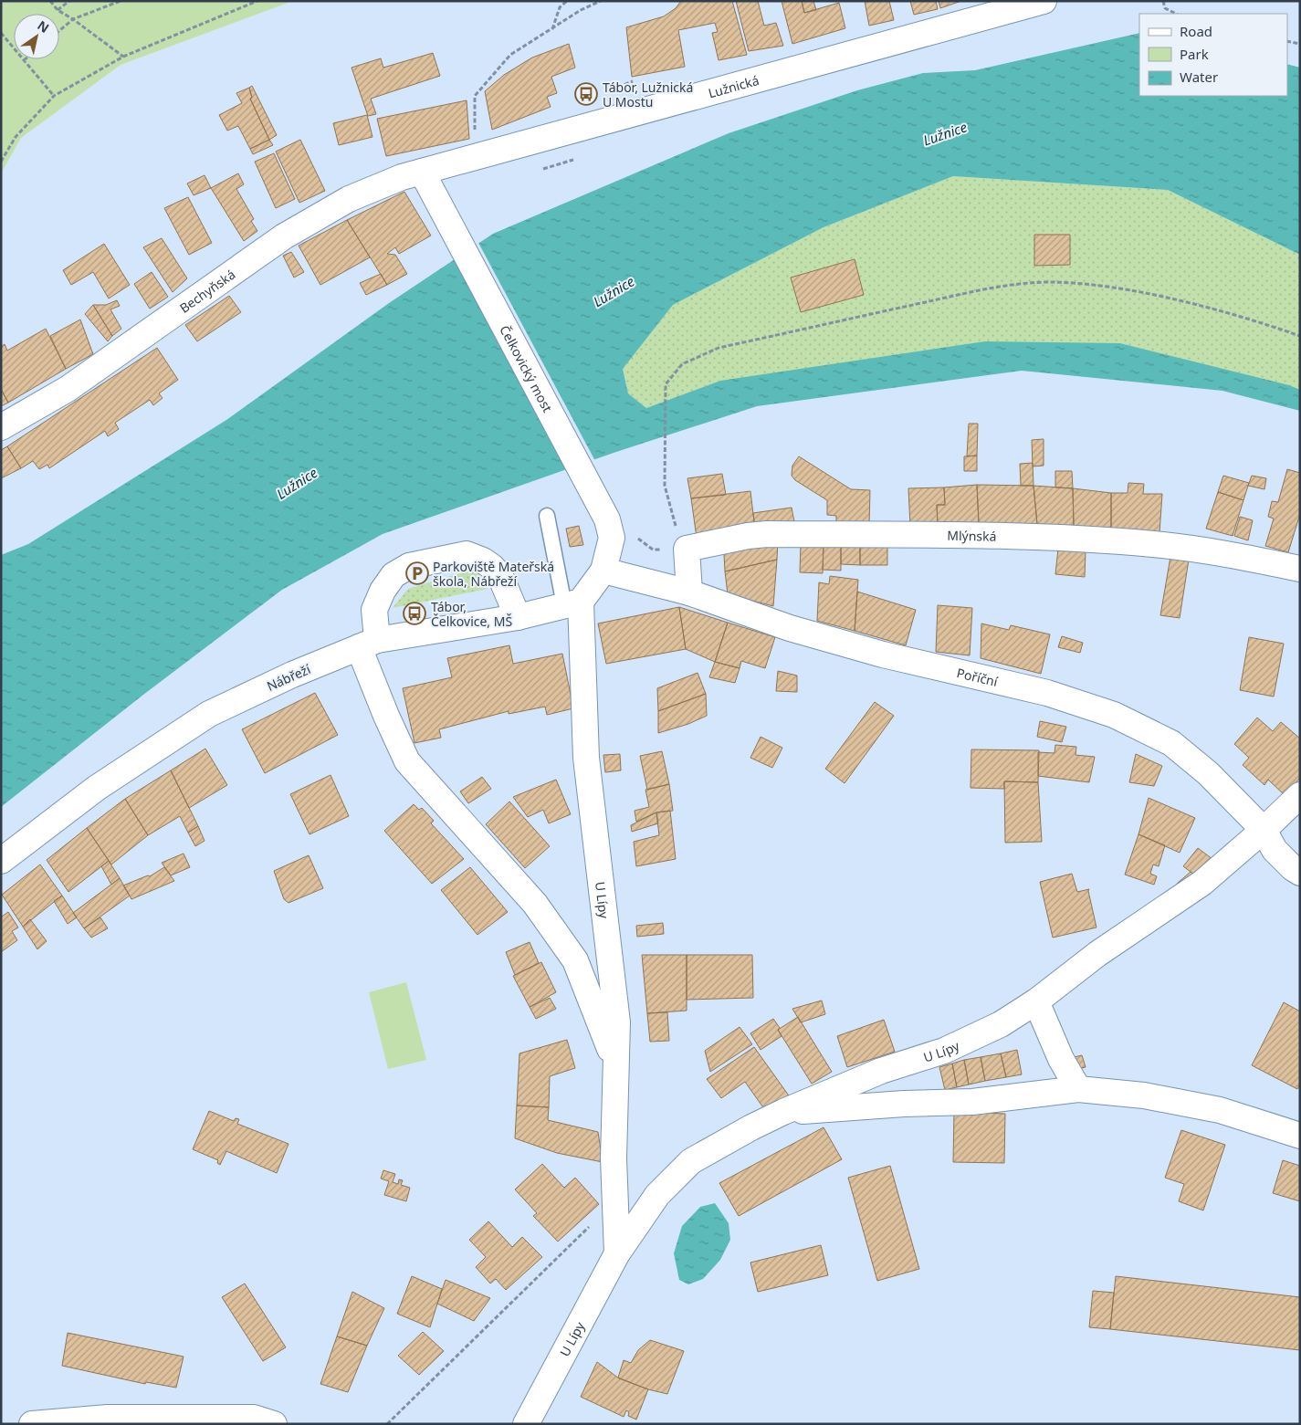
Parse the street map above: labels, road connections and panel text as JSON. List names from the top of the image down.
{
  "streets": {
    "street": [
      "Lužnická",
      "Bechyňská",
      "Čelkovický most",
      "Mlýnská",
      "Poříční",
      "Nábřeží",
      "U Lípy"
    ]
  },
  "crossings": [
    ["Lužnická", "Bechyňská"],
    ["Lužnická", "Čelkovický most"],
    ["Bechyňská", "Čelkovický most"],
    ["Čelkovický most", "Poříční"],
    ["Poříční", "U Lípy"],
    ["Nábřeží", "U Lípy"]
  ],
  "water": ["Lužnice"],
  "places": {
    "bus stop": ["Tábor, Lužnická U Mostu", "Tábor, Čelkovice, MŠ"],
    "parking": ["Parkoviště Mateřská škola, Nábřeží"]
  },
  "legend": ["Road", "Park", "Water"],
  "north": "top right"
}
